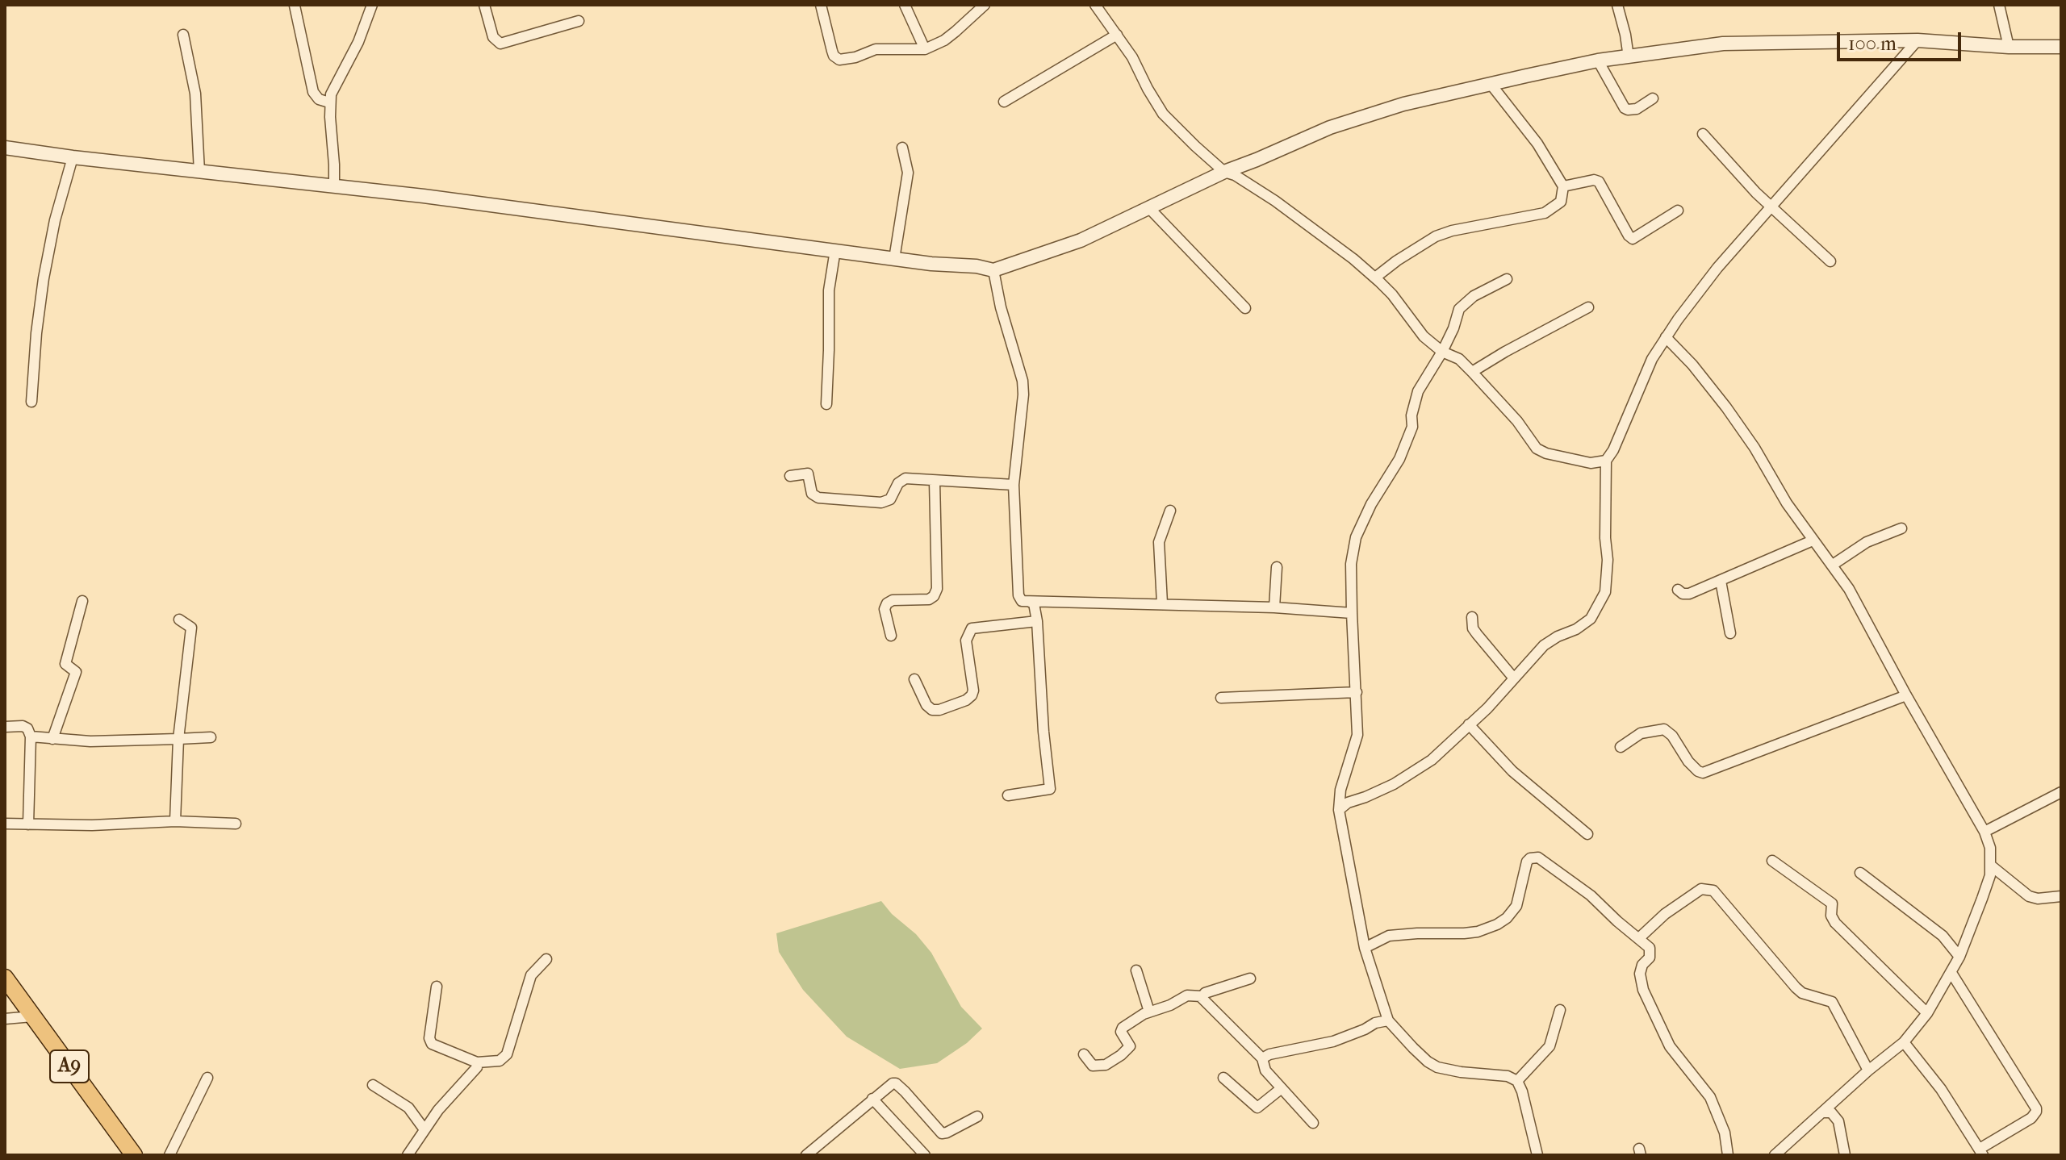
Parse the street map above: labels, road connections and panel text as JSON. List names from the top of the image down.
{
  "streets": {
    "main road": ["A9"]
  },
  "scale_bar": "100 m"
}
